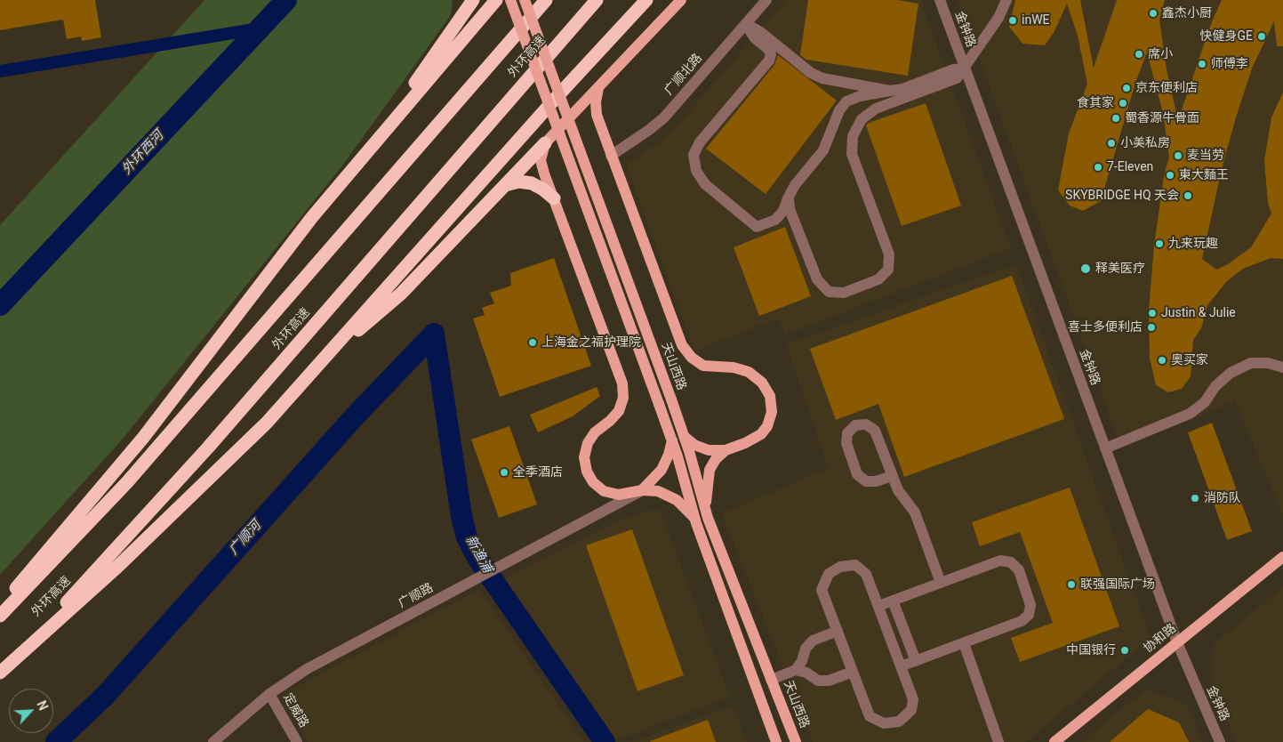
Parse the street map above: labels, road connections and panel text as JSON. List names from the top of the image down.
{
  "streets": {
    "highway": ["外环高速"],
    "main road": ["天山西路", "协和路"],
    "street": [
      "金钟路",
      "广顺北路",
      "广顺路",
      "定威路"
    ]
  },
  "crossings": [
    ["金钟路", "协和路"],
    ["广顺路", "定威路"]
  ],
  "water": ["外环西河", "广顺河", "新渔浦"],
  "places": [
    "鑫杰小厨",
    "inWE",
    "快健身GE",
    "席小",
    "师傅李",
    "京东便利店",
    "食其家",
    "蜀香源牛骨面",
    "小美私房",
    "麦当劳",
    "7-Eleven",
    "東大麵王",
    "SKYBRIDGE HQ 天会",
    "九来玩趣",
    "释美医疗",
    "Justin & Julie",
    "喜士多便利店",
    "上海金之福护理院",
    "奥买家",
    "全季酒店",
    "消防队",
    "联强国际广场",
    "中国银行"
  ],
  "north": "top right"
}
